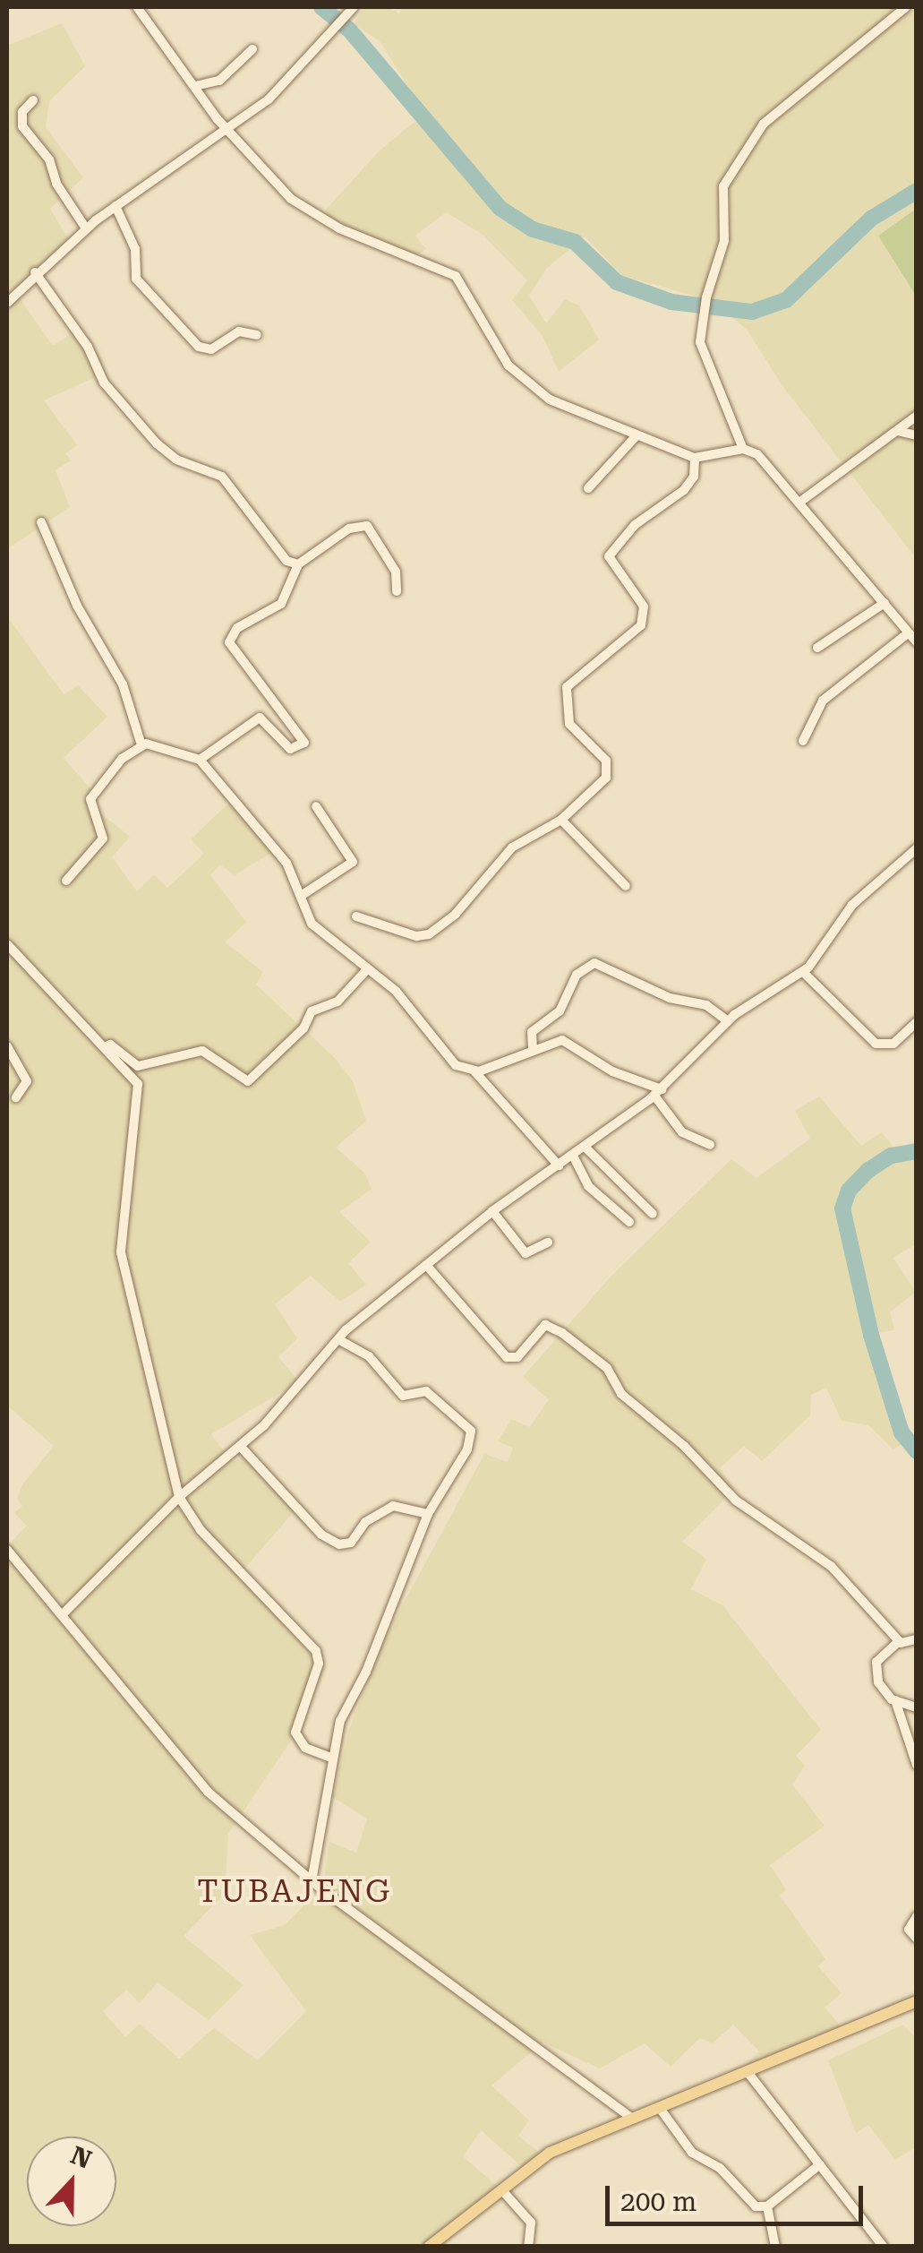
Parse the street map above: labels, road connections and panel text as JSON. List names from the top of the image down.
{
  "districts": ["TUBAJENG"],
  "scale_bar": "200 m",
  "north": "top"
}
